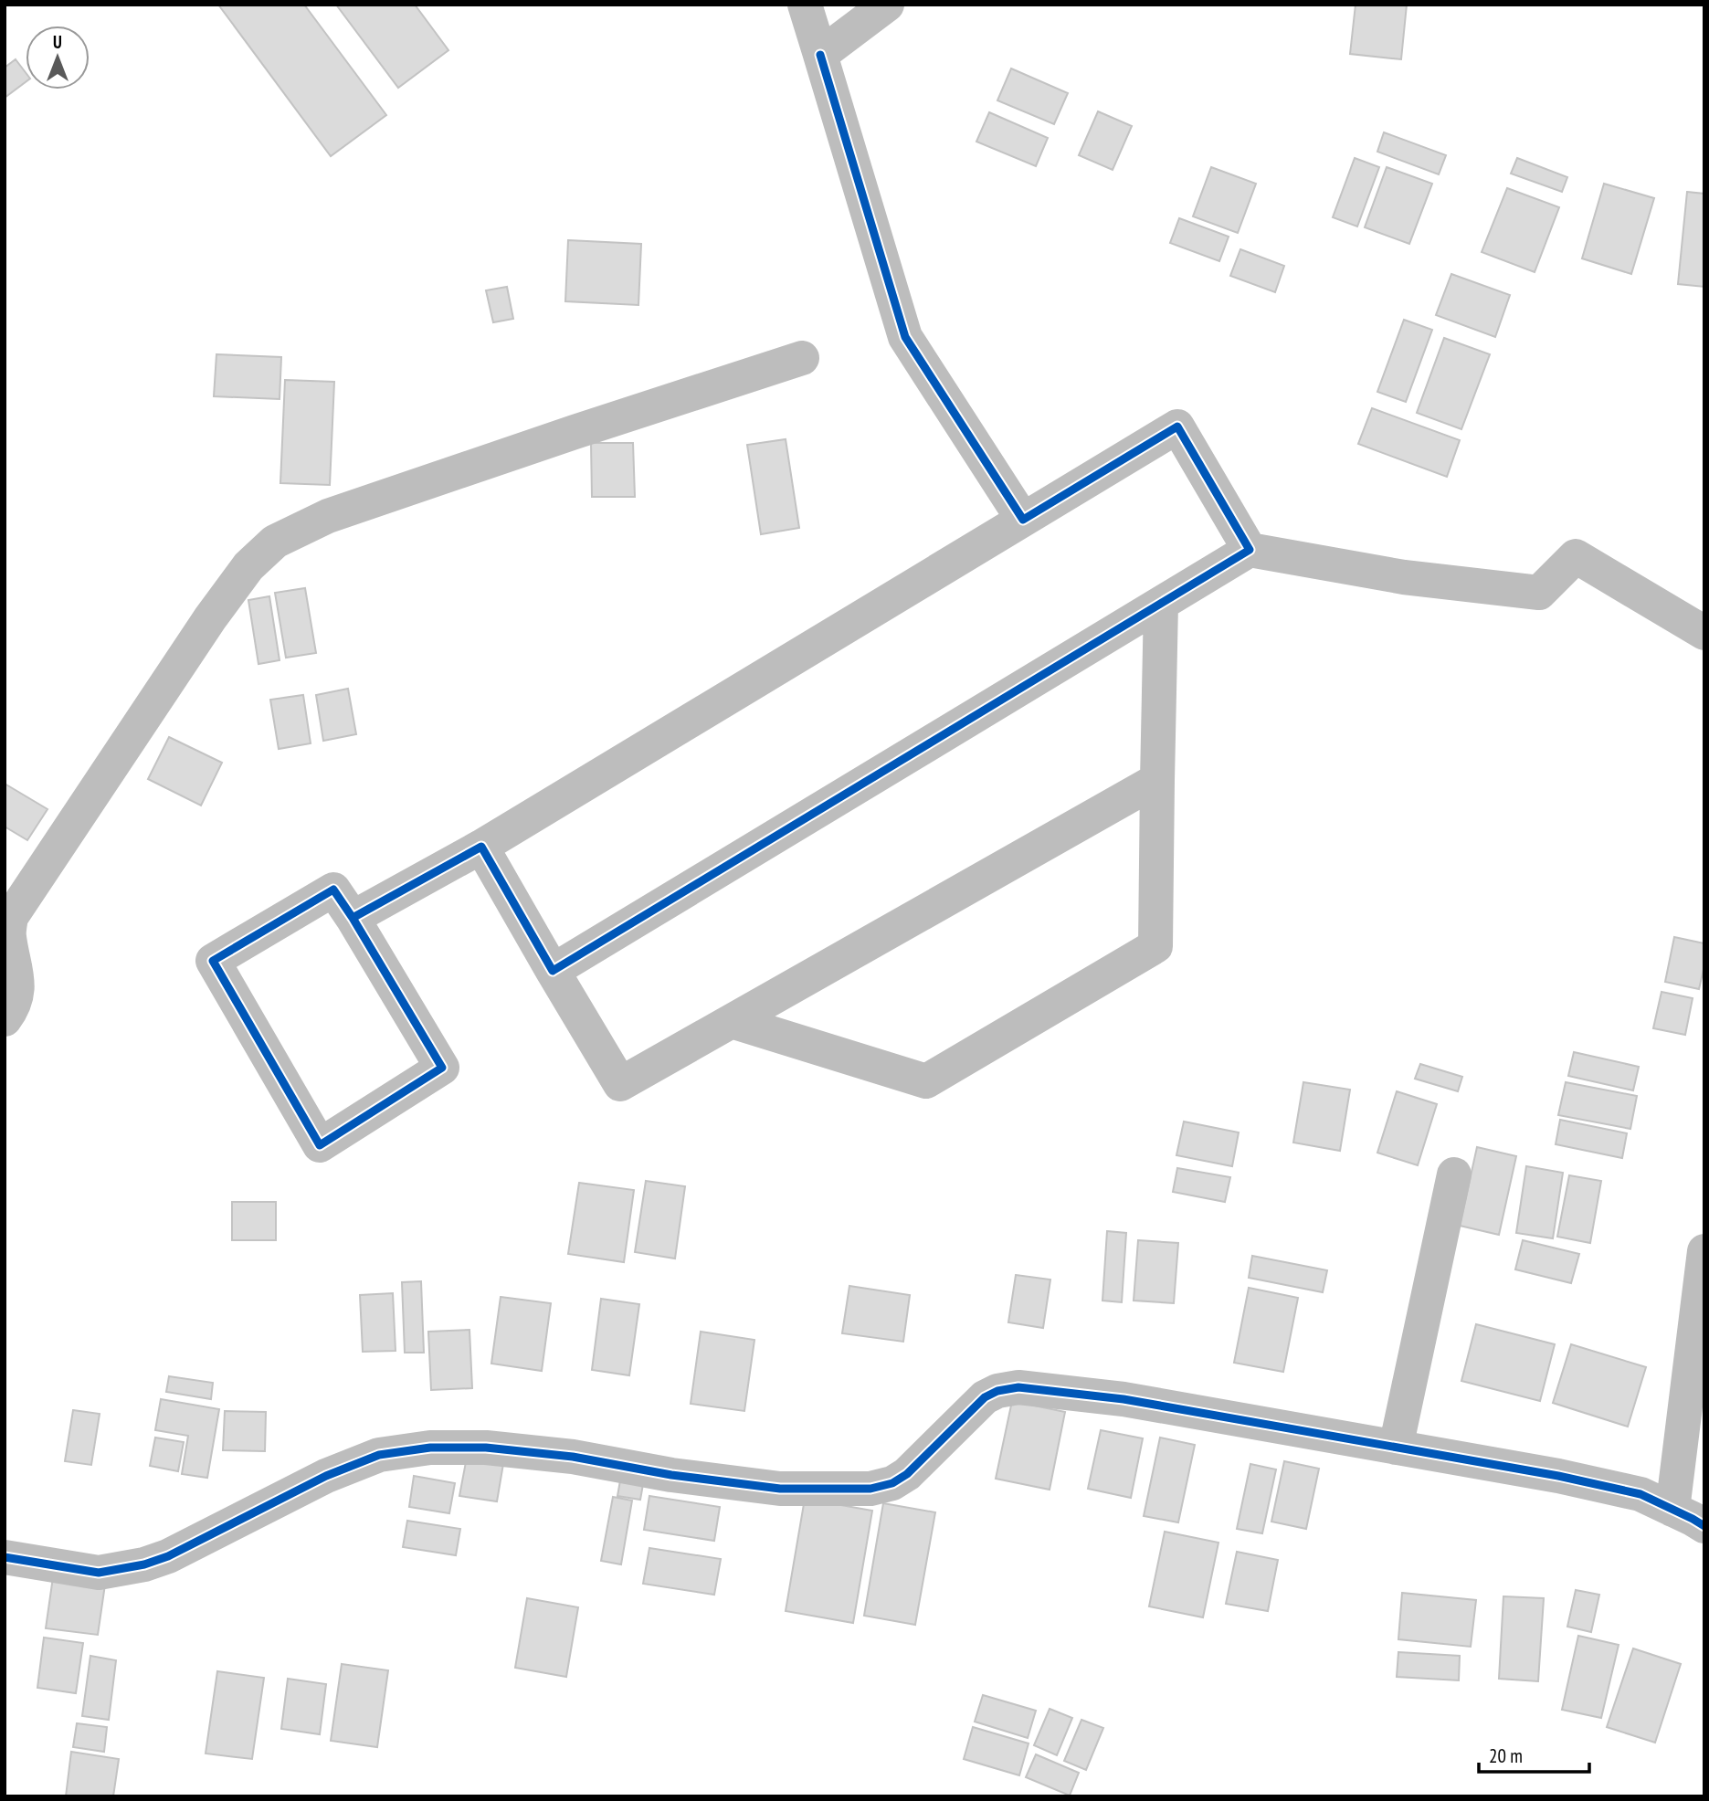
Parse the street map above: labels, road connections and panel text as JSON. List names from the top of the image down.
{
  "scale_bar": "20 m",
  "north": "top"
}
